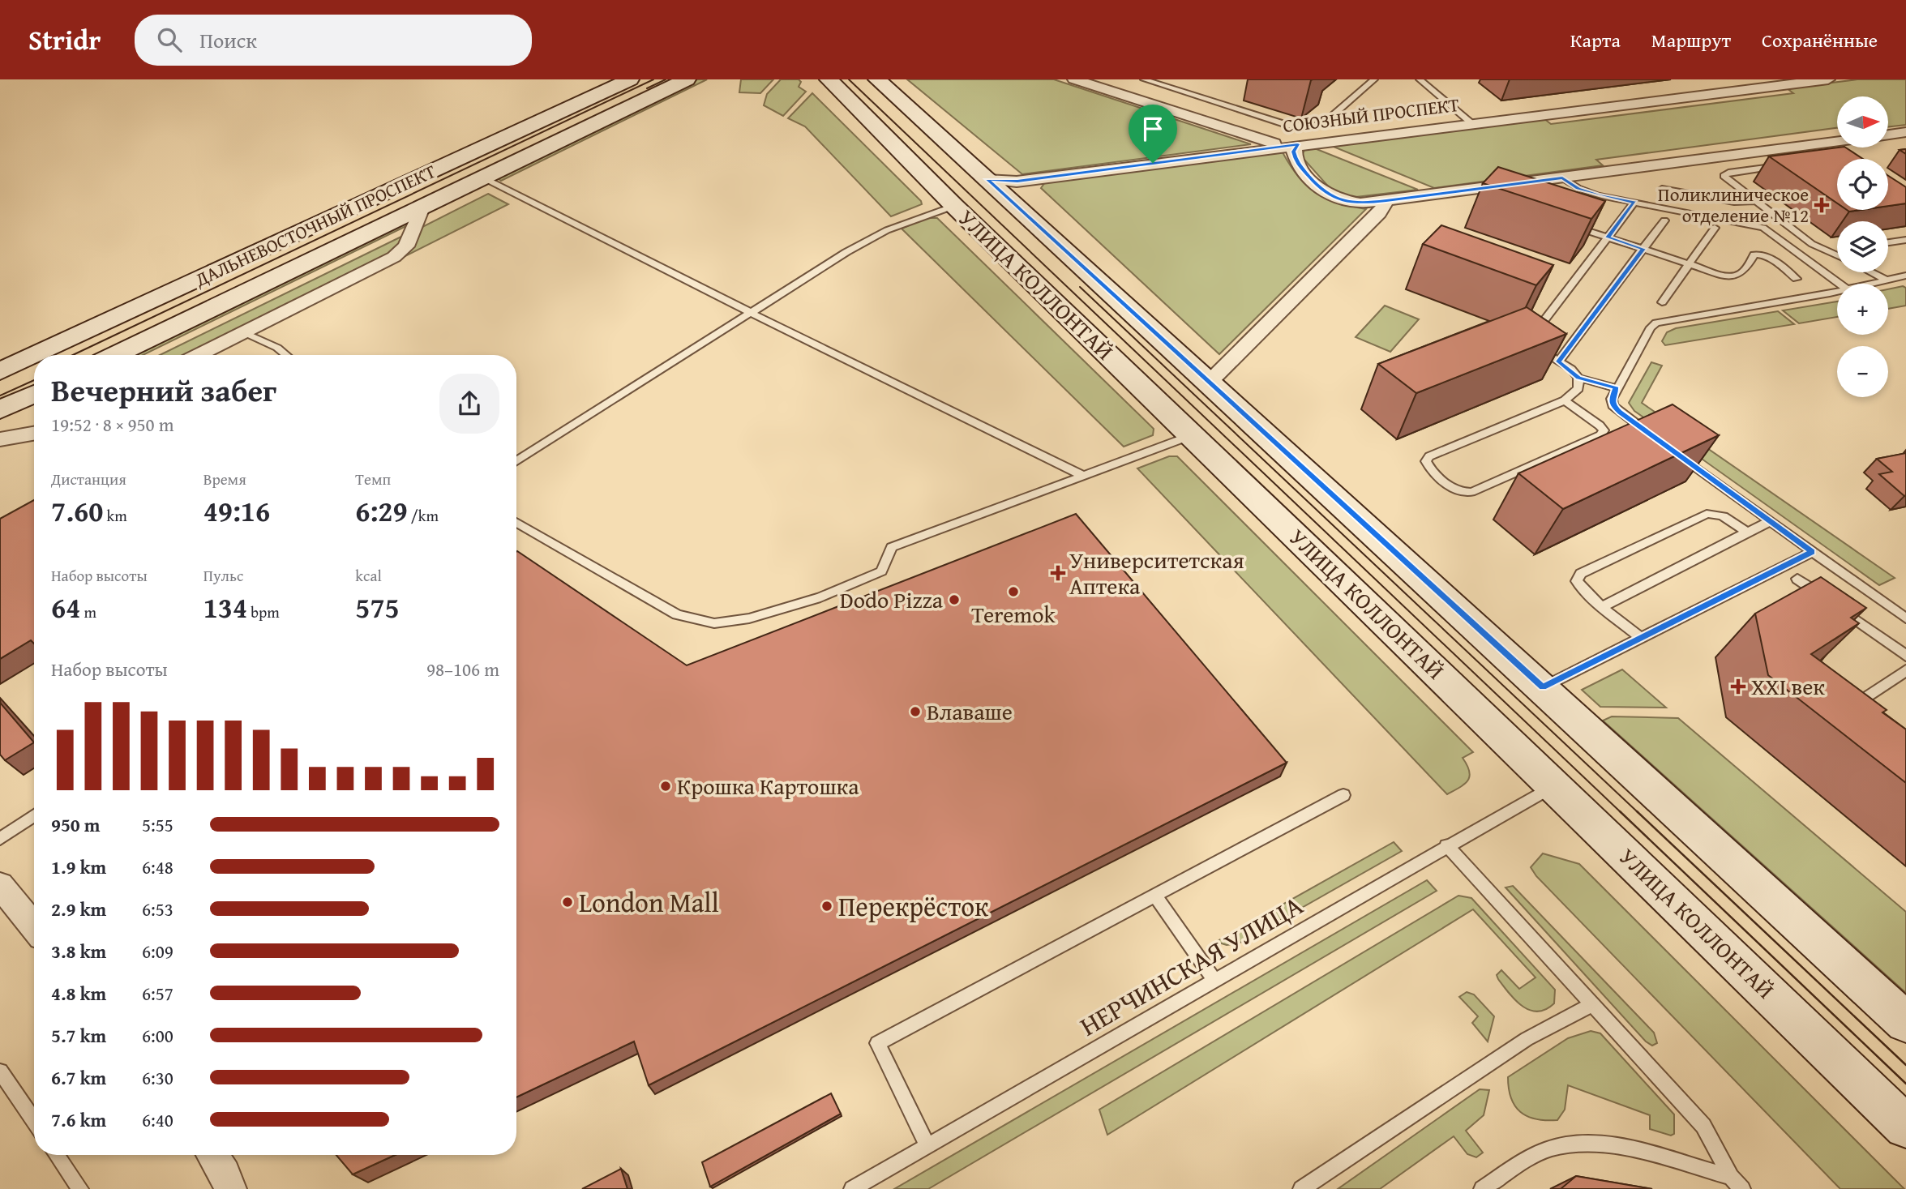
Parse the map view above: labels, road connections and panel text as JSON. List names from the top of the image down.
{
  "streets": {
    "main road": ["ДАЛЬНЕВОСТОЧНЫЙ ПРОСПЕКТ", "УЛИЦА КОЛЛОНТАЙ"],
    "street": ["СОЮЗНЫЙ ПРОСПЕКТ"],
    "lane": ["НЕРЧИНСКАЯ УЛИЦА"]
  },
  "crossings": [
    ["СОЮЗНЫЙ ПРОСПЕКТ", "УЛИЦА КОЛЛОНТАЙ"],
    ["УЛИЦА КОЛЛОНТАЙ", "НЕРЧИНСКАЯ УЛИЦА"]
  ],
  "places": {
    "health": ["Поликлиническое отделение №12", "Университетская Аптека", "XXI век"],
    "other": [
      "Teremok",
      "Dodo Pizza",
      "Влаваше",
      "Крошка Картошка",
      "London Mall",
      "Перекрёсток"
    ]
  },
  "north": "right",
  "page": {
    "header": "Stridr",
    "search": "Поиск",
    "nav": ["Карта", "Маршрут", "Сохранённые"],
    "map_buttons": ["+", "−"],
    "heading": ["Вечерний забег", "19:52 · 8 × 950 m"],
    "stats": [
      ["Дистанция", "7.60 km"],
      ["Время", "49:16"],
      ["Темп", "6:29 /km"],
      ["Набор высоты", "64 m"],
      ["Пульс", "134 bpm"],
      ["kcal", "575"]
    ],
    "chart": ["Набор высоты", "98–106 m"],
    "list": [
      {
        "name": "950 m",
        "note": "5:55"
      },
      {
        "name": "1.9 km",
        "note": "6:48"
      },
      {
        "name": "2.9 km",
        "note": "6:53"
      },
      {
        "name": "3.8 km",
        "note": "6:09"
      },
      {
        "name": "4.8 km",
        "note": "6:57"
      },
      {
        "name": "5.7 km",
        "note": "6:00"
      },
      {
        "name": "6.7 km",
        "note": "6:30"
      },
      {
        "name": "7.6 km",
        "note": "6:40"
      }
    ]
  }
}
